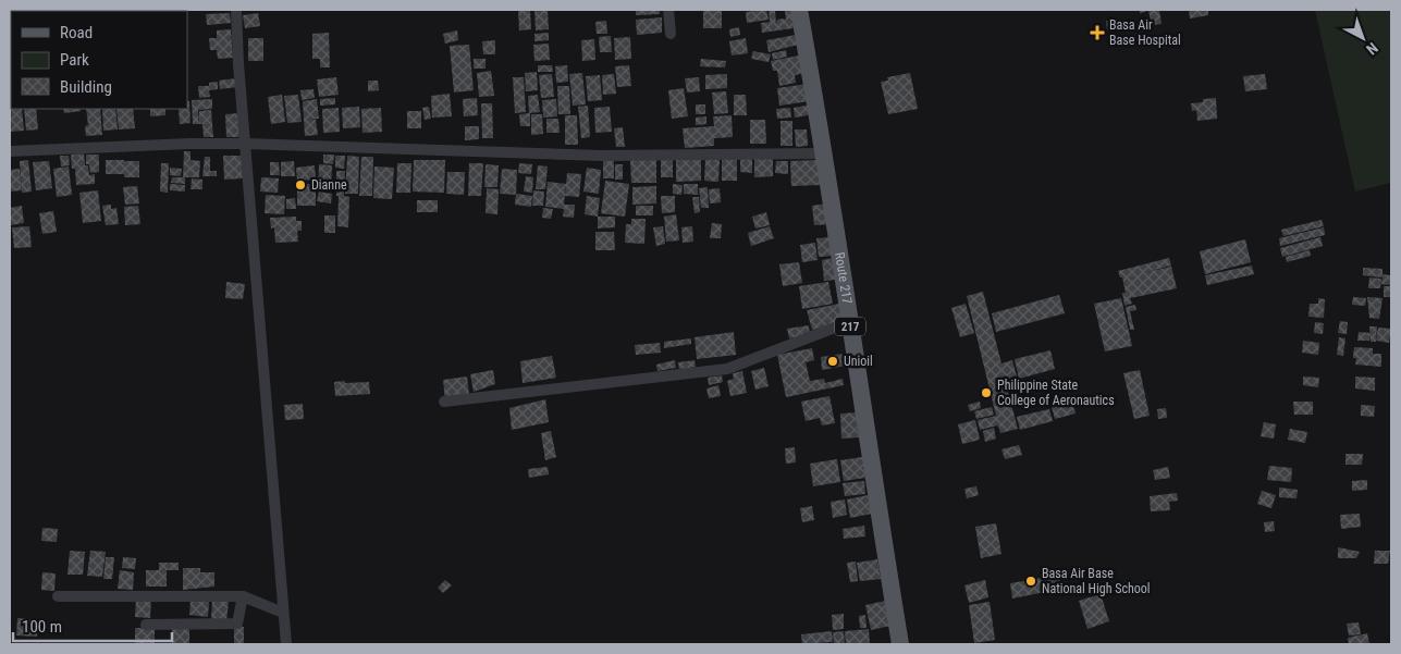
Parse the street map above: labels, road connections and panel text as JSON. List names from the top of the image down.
{
  "streets": {
    "main road": ["Route 217", "217"]
  },
  "places": {
    "health": ["Basa Air Base Hospital"],
    "other": [
      "Dianne",
      "Unioil",
      "Philippine State College of Aeronautics",
      "Basa Air Base National High School"
    ]
  },
  "legend": ["Road", "Park", "Building"],
  "scale_bar": "100 m",
  "north": "bottom right"
}
